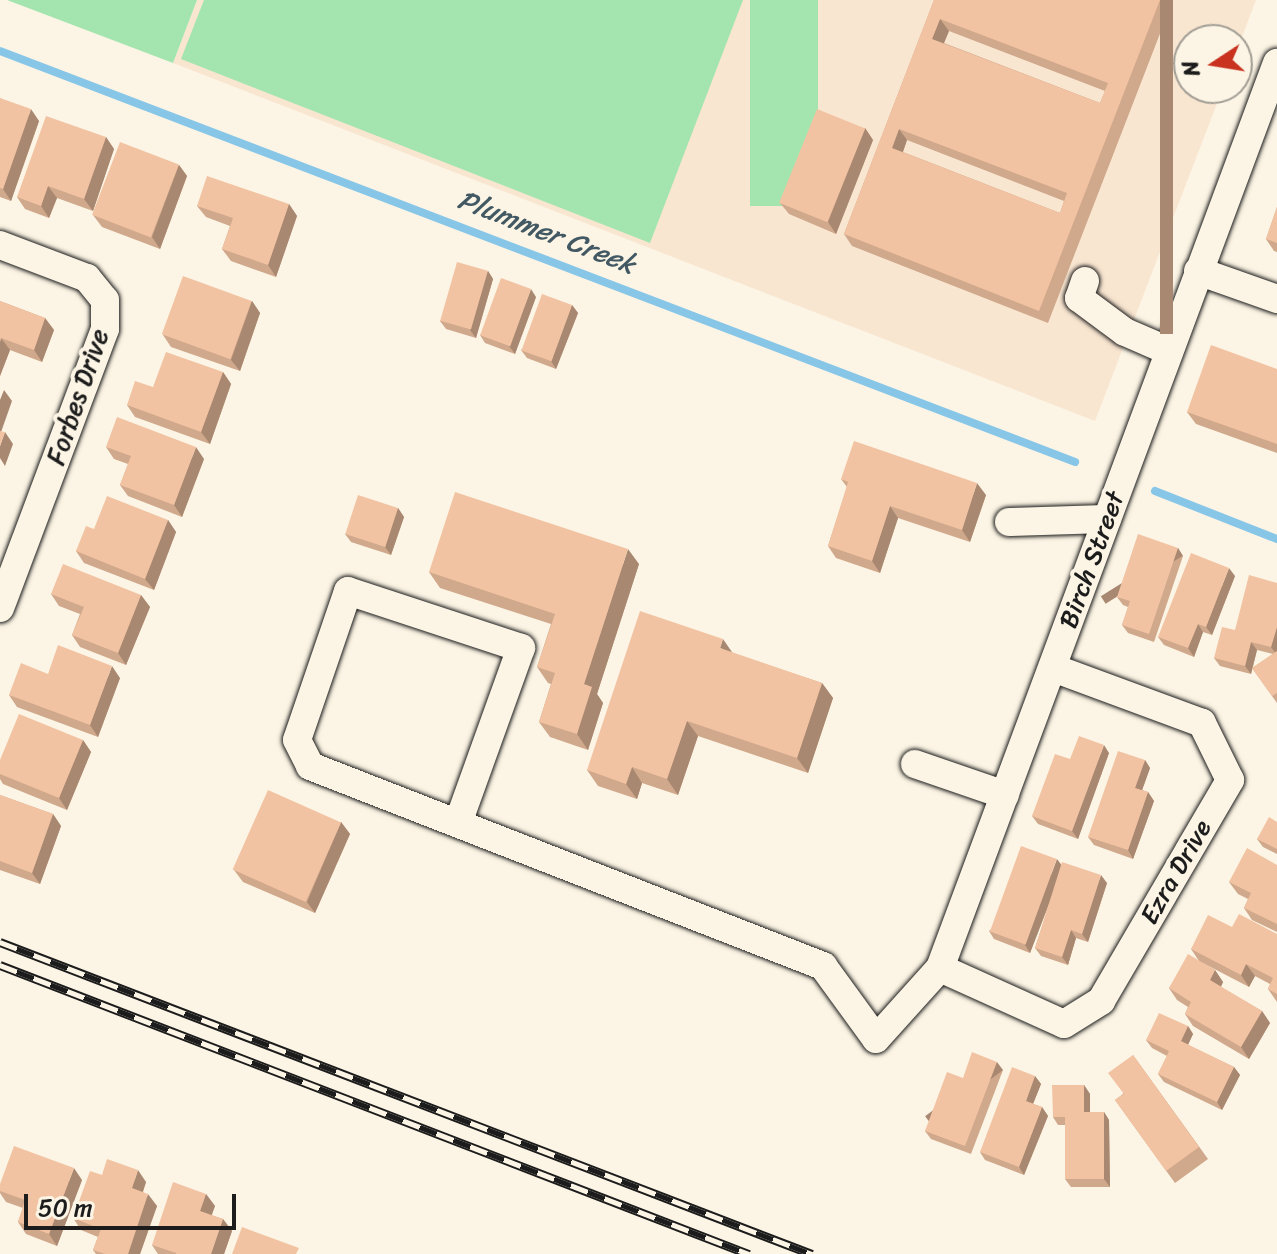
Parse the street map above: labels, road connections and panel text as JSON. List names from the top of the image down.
{
  "streets": {
    "street": ["Forbes Drive", "Birch Street", "Ezra Drive"]
  },
  "crossings": [
    ["Birch Street", "Ezra Drive"]
  ],
  "water": ["Plummer Creek"],
  "scale_bar": "50 m",
  "north": "left"
}
